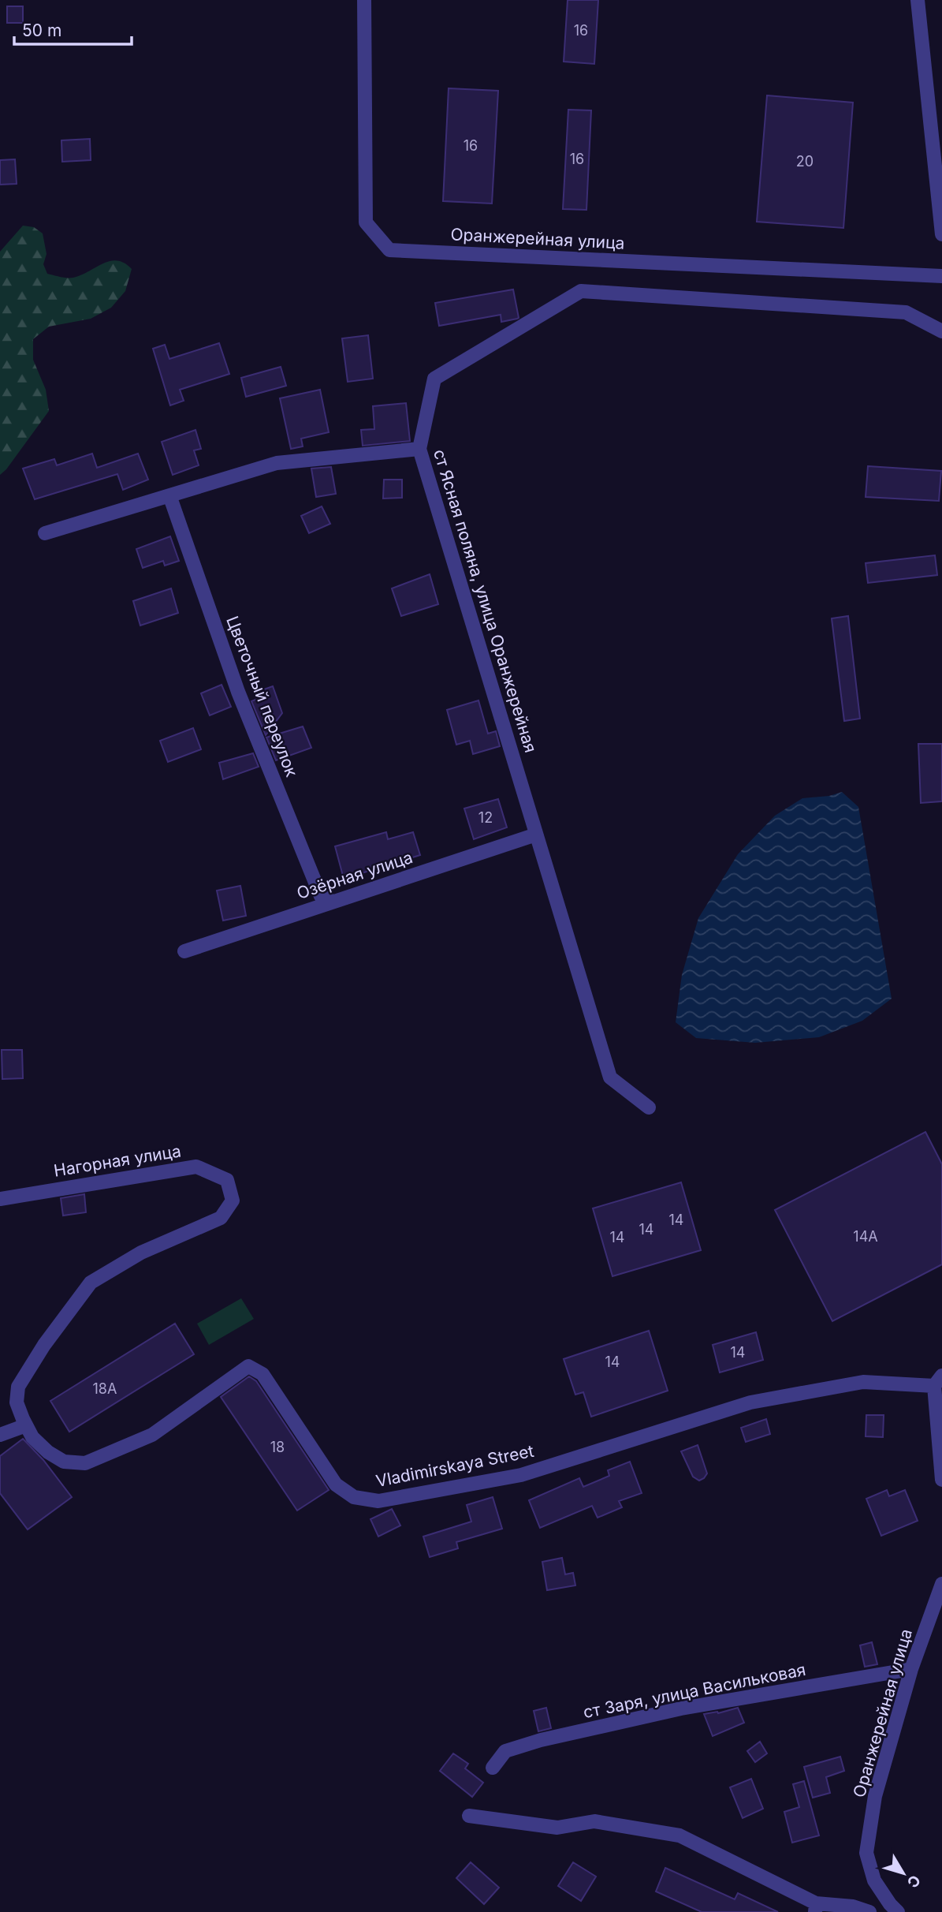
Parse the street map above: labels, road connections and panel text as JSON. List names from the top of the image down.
{
  "streets": {
    "street": [
      "Оранжерейная улица",
      "ст Ясная поляна, улица Оранжерейная",
      "Цветочный переулок",
      "Озёрная улица",
      "Нагорная улица",
      "Vladimirskaya Street",
      "ст Заря, улица Васильковая"
    ]
  },
  "crossings": [
    ["Оранжерейная улица", "ст Заря, улица Васильковая"],
    ["ст Ясная поляна, улица Оранжерейная", "Озёрная улица"],
    ["Цветочный переулок", "Озёрная улица"],
    ["Нагорная улица", "Vladimirskaya Street"]
  ],
  "house_numbers": [
    "16",
    "16",
    "16",
    "20",
    "12",
    "14",
    "14",
    "14А",
    "14",
    "14",
    "14",
    "18А",
    "18"
  ],
  "scale_bar": "50 m",
  "north": "bottom right"
}
